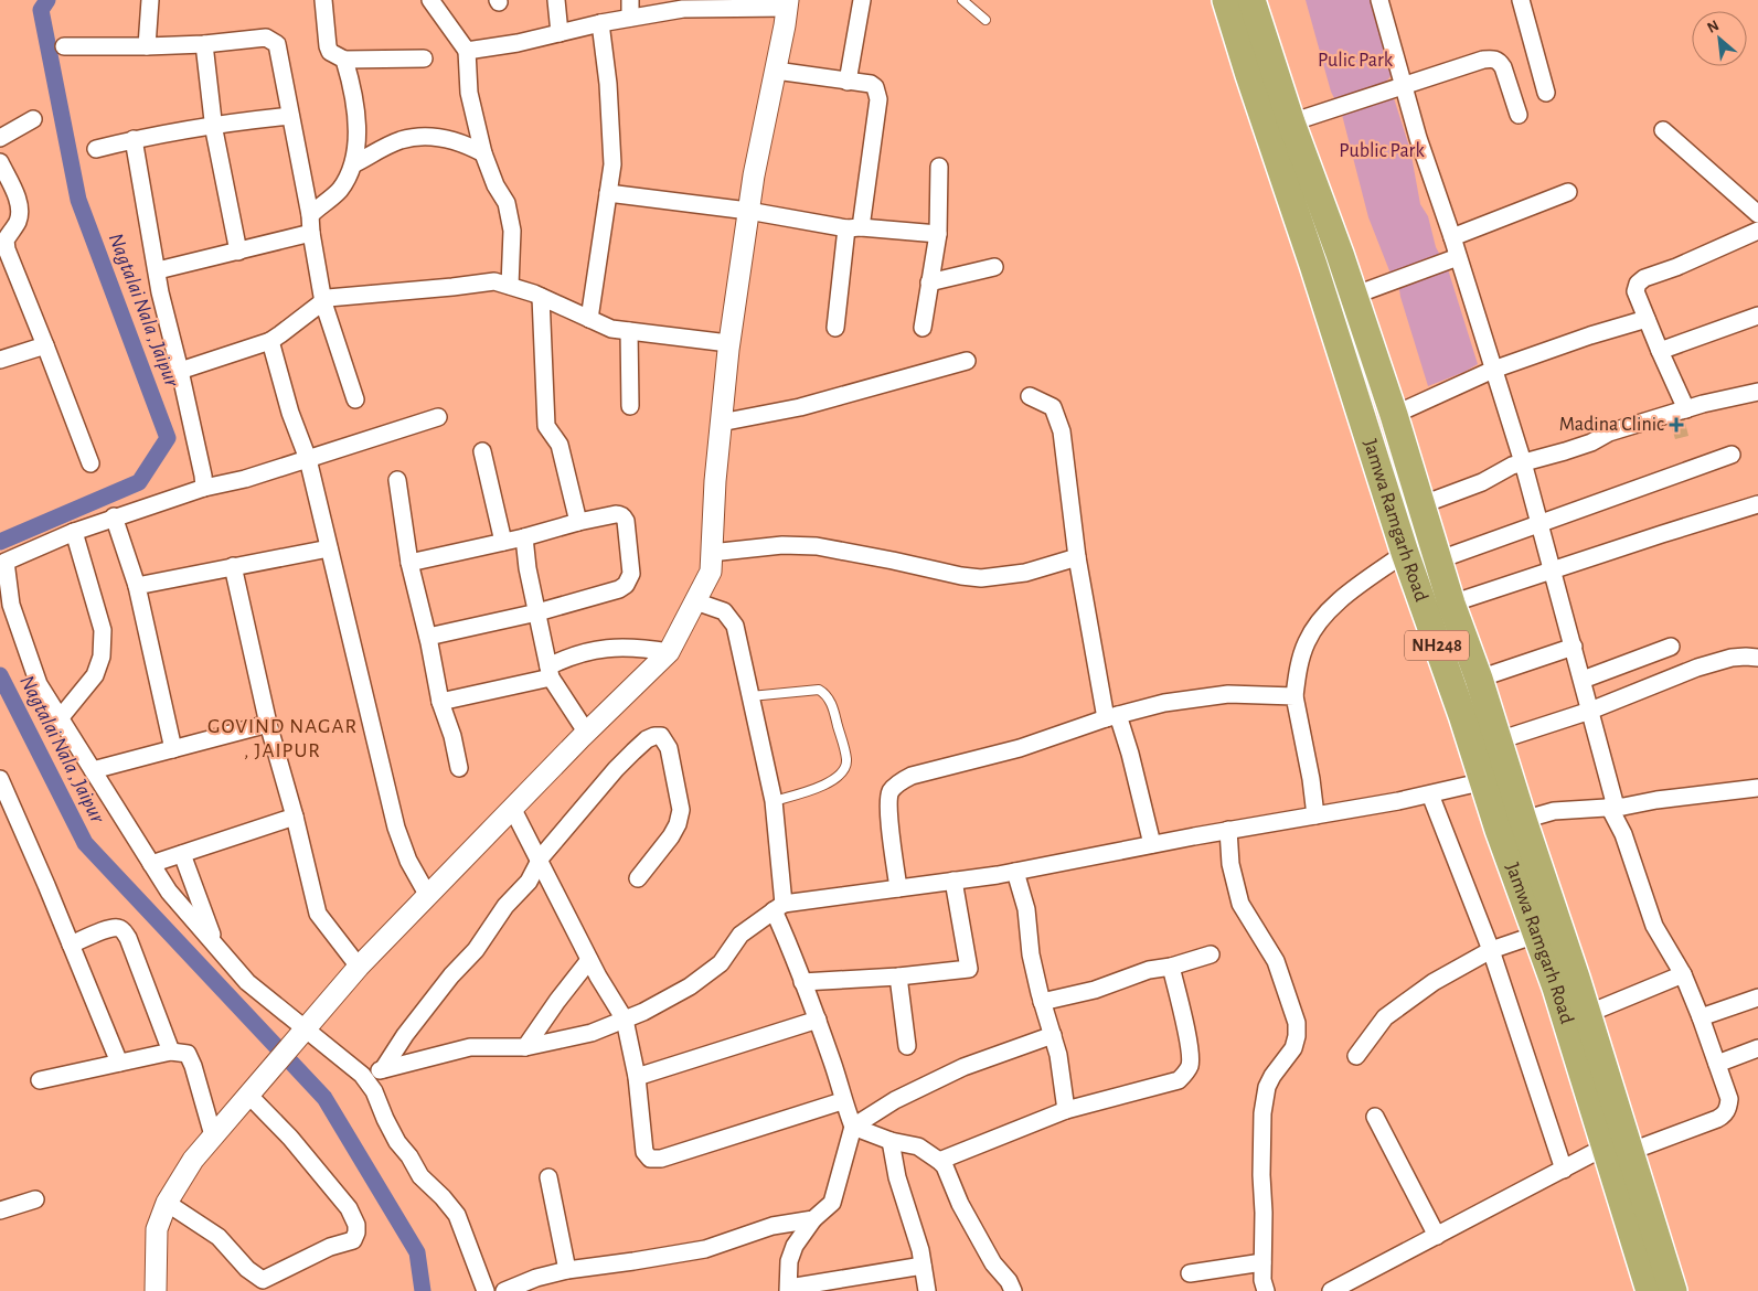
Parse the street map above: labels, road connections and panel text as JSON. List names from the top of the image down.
{
  "streets": {
    "highway": ["Jamwa Ramgarh Road", "NH248"]
  },
  "districts": ["GOVIND NAGAR , JAIPUR"],
  "water": ["Nagtalai Nala , Jaipur"],
  "parks": ["Pulic Park", "Public Park"],
  "places": {
    "health": ["Madina Clinic"]
  },
  "north": "top left"
}
